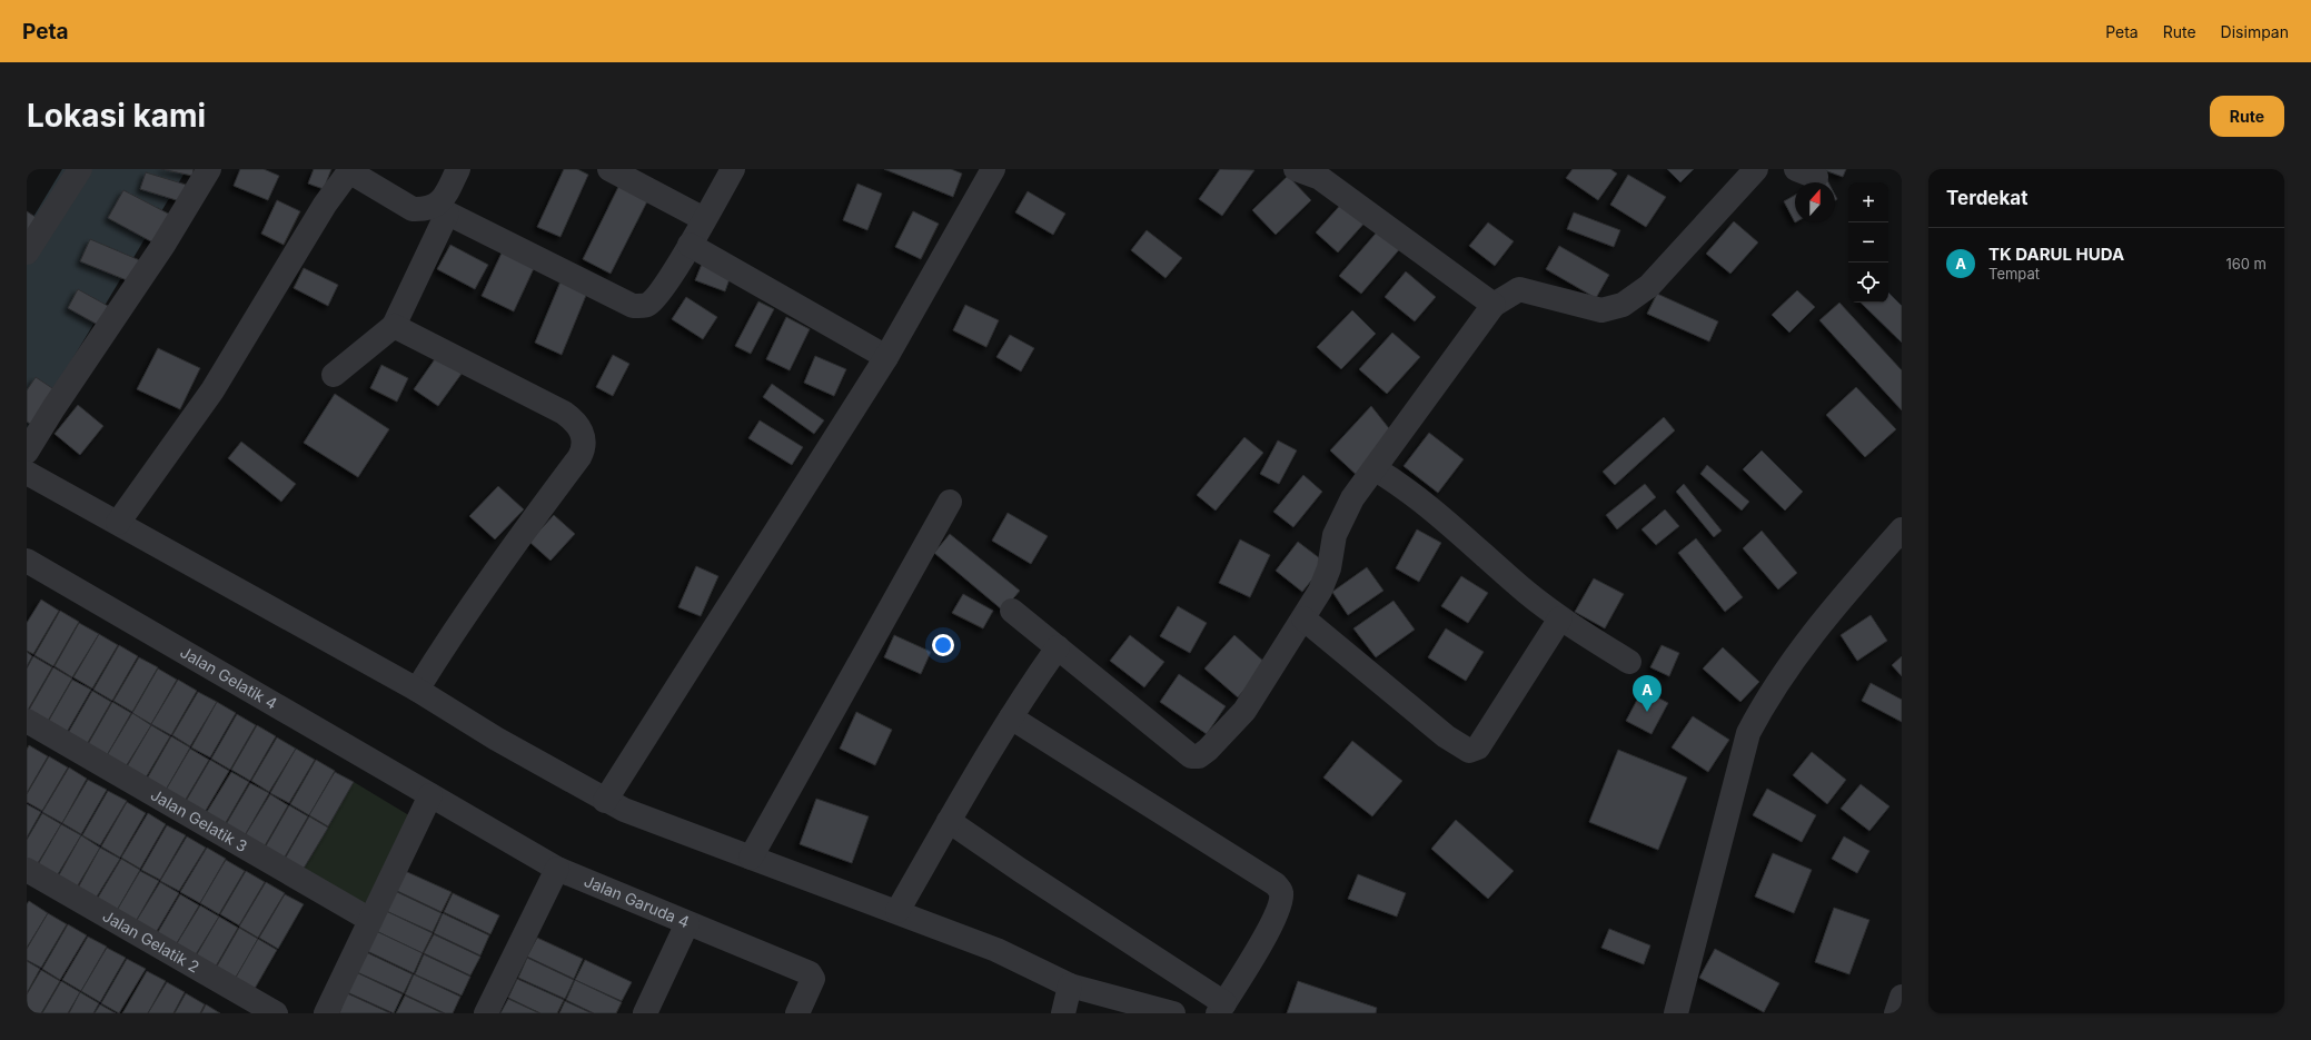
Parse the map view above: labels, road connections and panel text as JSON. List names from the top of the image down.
{
  "streets": {
    "street": [
      "Jalan Gelatik 4",
      "Jalan Gelatik 3",
      "Jalan Garuda 4",
      "Jalan Gelatik 2"
    ]
  },
  "crossings": [
    ["Jalan Gelatik 4", "Jalan Garuda 4"]
  ],
  "north": "top",
  "page": {
    "header": "Peta",
    "nav": ["Peta", "Rute", "Disimpan"],
    "buttons": "Rute",
    "title": "Lokasi kami",
    "heading": "Terdekat",
    "map_buttons": ["+", "−"],
    "list": [
      {
        "mark": "A",
        "name": "TK DARUL HUDA",
        "note": "Tempat",
        "value": "160 m"
      }
    ],
    "pins": "A"
  }
}
